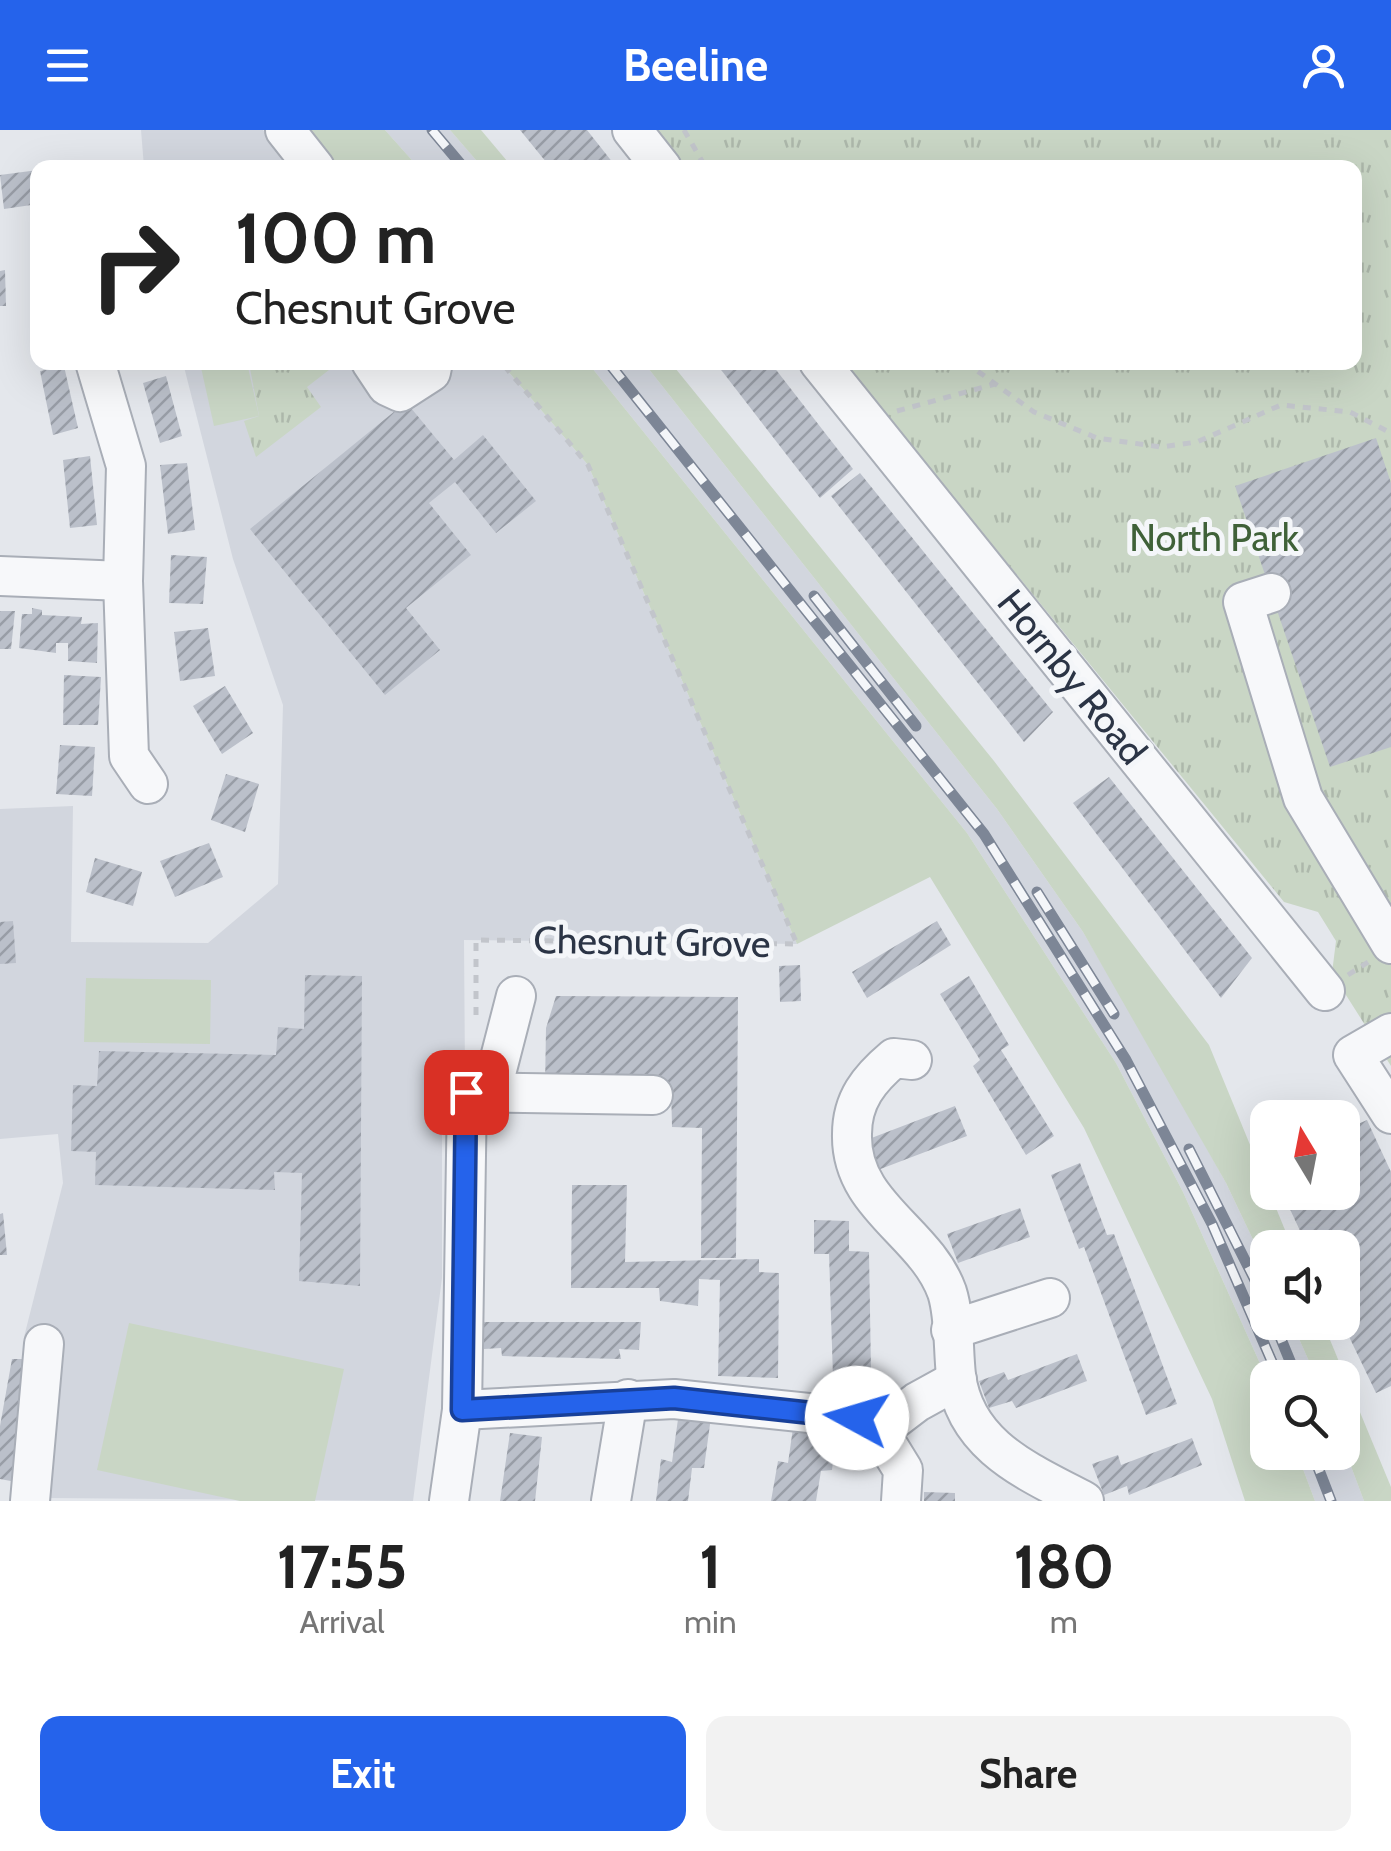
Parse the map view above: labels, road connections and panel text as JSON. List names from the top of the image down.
{
  "streets": {
    "street": ["Hornby Road"],
    "path": ["Chesnut Grove"]
  },
  "parks": ["North Park"],
  "north": "top",
  "page": {
    "header": "Beeline",
    "turn": ["100 m", "Chesnut Grove"],
    "eta": [
      "17:55",
      "Arrival",
      "1",
      "min",
      "180",
      "m"
    ],
    "buttons": ["Exit", "Share"]
  }
}
